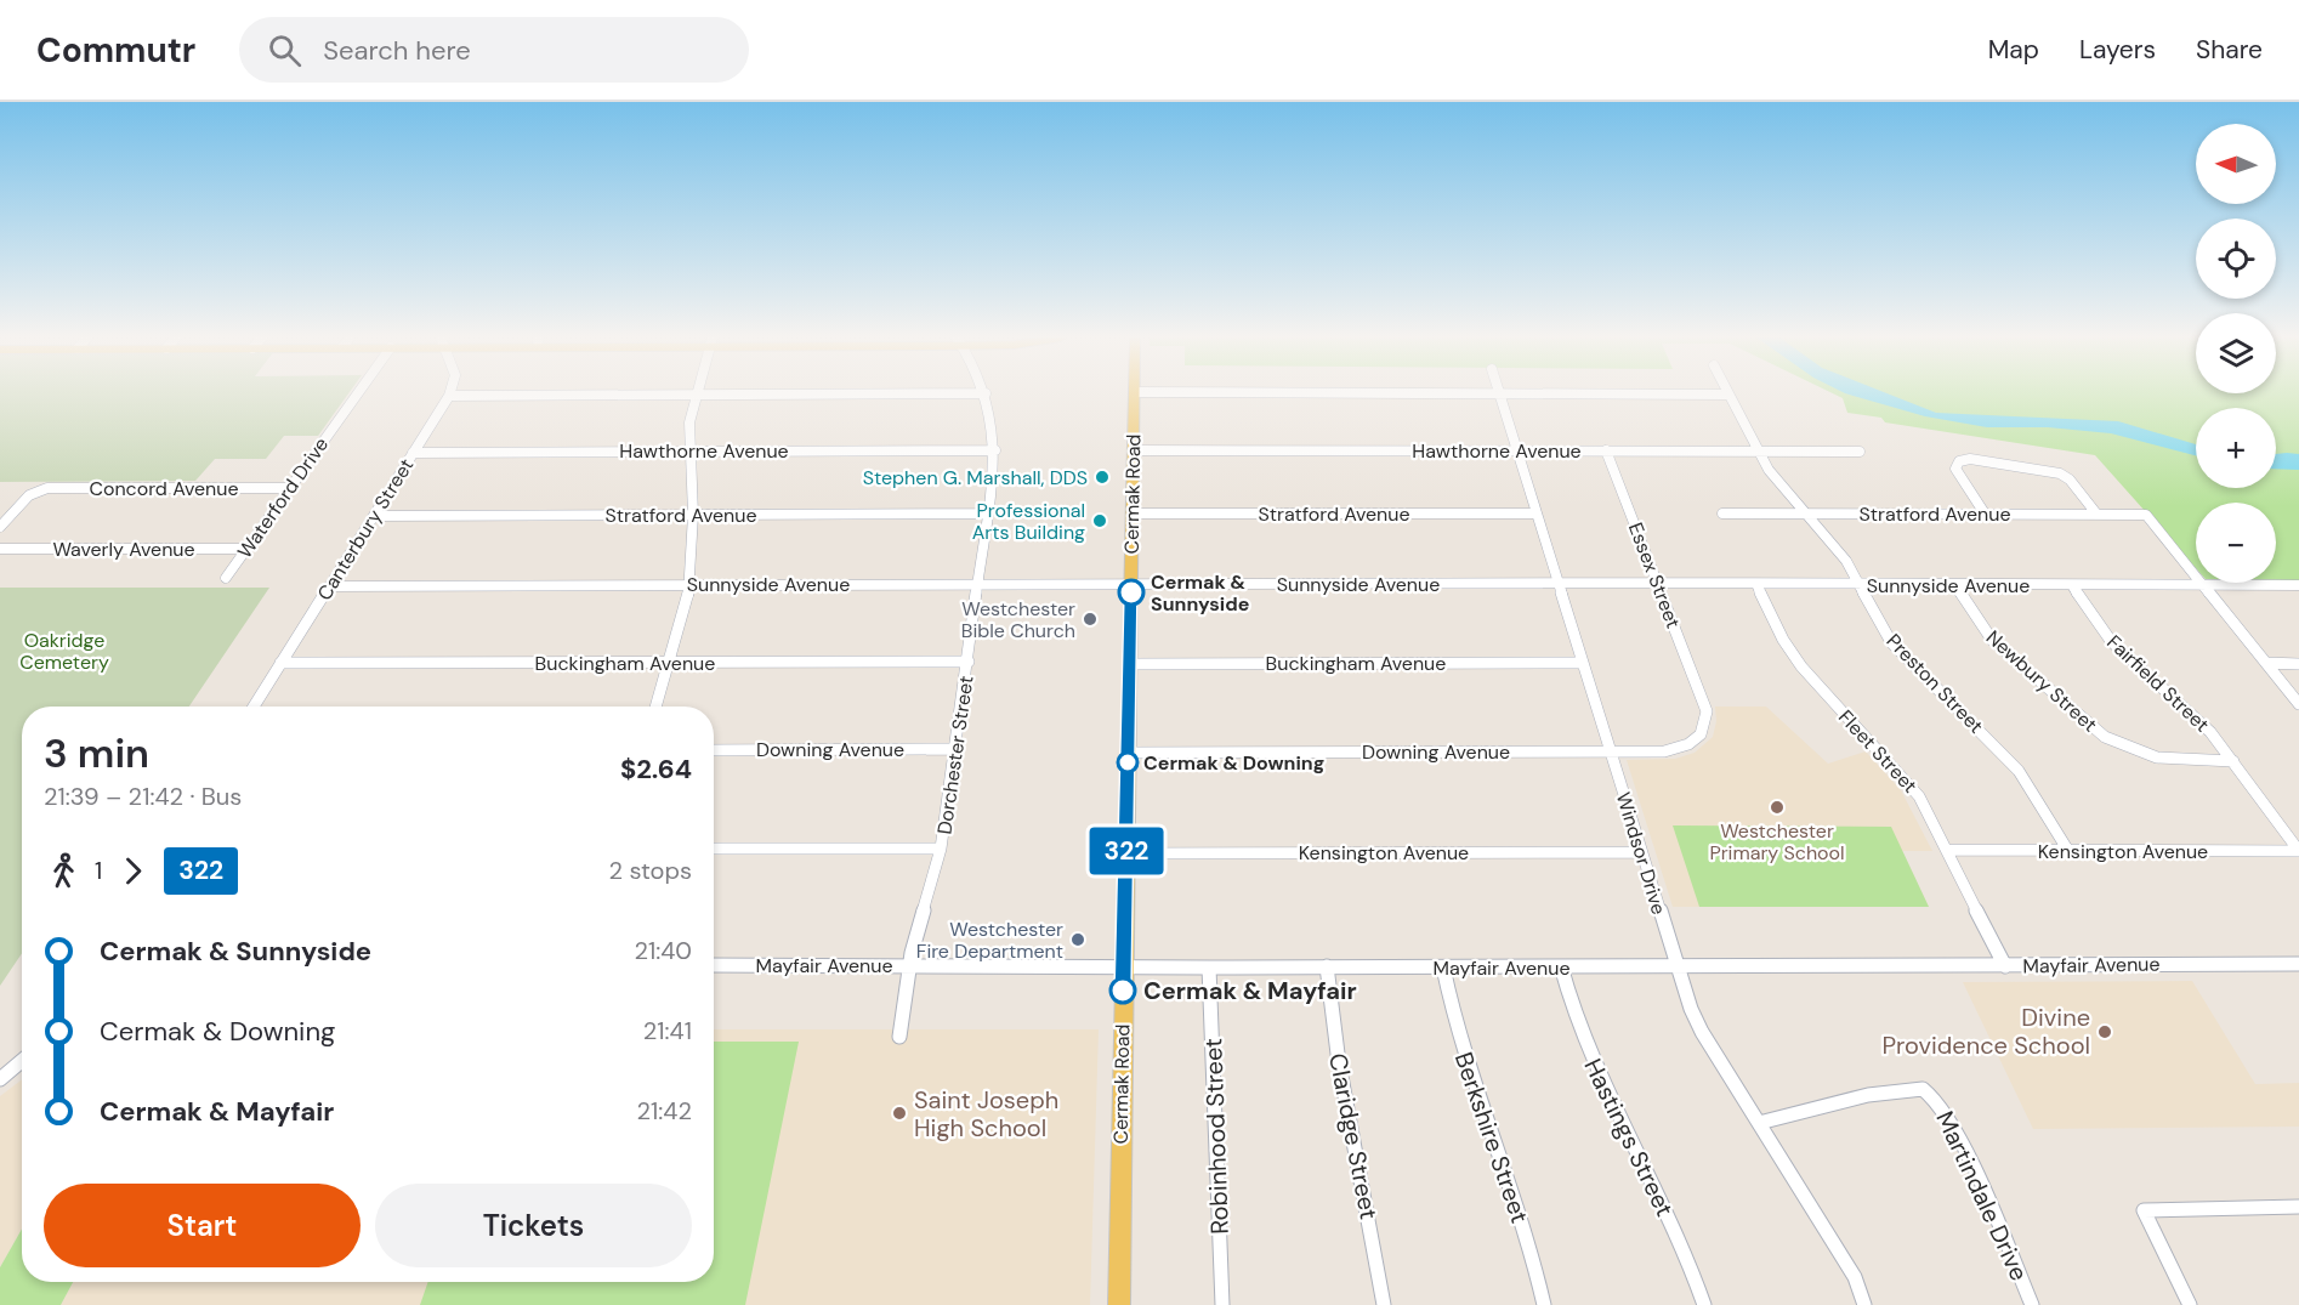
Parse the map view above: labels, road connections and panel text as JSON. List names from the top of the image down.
{
  "streets": {
    "main road": ["Cermak Road"],
    "street": [
      "Hawthorne Avenue",
      "Concord Avenue",
      "Waterford Drive",
      "Stratford Avenue",
      "Canterbury Street",
      "Waverly Avenue",
      "Essex Street",
      "Sunnyside Avenue",
      "Buckingham Avenue",
      "Newbury Street",
      "Preston Street",
      "Fairfield Street",
      "Downing Avenue",
      "Fleet Street",
      "Dorchester Street",
      "Kensington Avenue",
      "Windsor Drive",
      "Mayfair Avenue",
      "Robinhood Street",
      "Claridge Street",
      "Berkshire Street",
      "Hastings Street",
      "Martindale Drive"
    ]
  },
  "crossings": [
    ["Hawthorne Avenue", "Cermak Road"],
    ["Hawthorne Avenue", "Canterbury Street"],
    ["Hawthorne Avenue", "Essex Street"],
    ["Hawthorne Avenue", "Preston Street"],
    ["Hawthorne Avenue", "Dorchester Street"],
    ["Hawthorne Avenue", "Windsor Drive"],
    ["Concord Avenue", "Waterford Drive"],
    ["Cermak Road", "Stratford Avenue"],
    ["Cermak Road", "Sunnyside Avenue"],
    ["Cermak Road", "Buckingham Avenue"],
    ["Cermak Road", "Downing Avenue"],
    ["Cermak Road", "Kensington Avenue"],
    ["Cermak Road", "Mayfair Avenue"],
    ["Waterford Drive", "Waverly Avenue"],
    ["Stratford Avenue", "Canterbury Street"],
    ["Stratford Avenue", "Sunnyside Avenue"],
    ["Stratford Avenue", "Preston Street"],
    ["Stratford Avenue", "Dorchester Street"],
    ["Stratford Avenue", "Windsor Drive"],
    ["Canterbury Street", "Sunnyside Avenue"],
    ["Canterbury Street", "Buckingham Avenue"],
    ["Essex Street", "Sunnyside Avenue"],
    ["Essex Street", "Downing Avenue"],
    ["Sunnyside Avenue", "Newbury Street"],
    ["Sunnyside Avenue", "Preston Street"],
    ["Sunnyside Avenue", "Fairfield Street"],
    ["Sunnyside Avenue", "Fleet Street"],
    ["Sunnyside Avenue", "Dorchester Street"],
    ["Sunnyside Avenue", "Windsor Drive"],
    ["Buckingham Avenue", "Dorchester Street"],
    ["Buckingham Avenue", "Windsor Drive"],
    ["Newbury Street", "Fairfield Street"],
    ["Preston Street", "Kensington Avenue"],
    ["Fairfield Street", "Kensington Avenue"],
    ["Downing Avenue", "Dorchester Street"],
    ["Downing Avenue", "Windsor Drive"],
    ["Fleet Street", "Kensington Avenue"],
    ["Fleet Street", "Mayfair Avenue"],
    ["Dorchester Street", "Mayfair Avenue"],
    ["Kensington Avenue", "Windsor Drive"],
    ["Windsor Drive", "Mayfair Avenue"],
    ["Windsor Drive", "Martindale Drive"],
    ["Mayfair Avenue", "Robinhood Street"],
    ["Mayfair Avenue", "Claridge Street"],
    ["Mayfair Avenue", "Berkshire Street"],
    ["Mayfair Avenue", "Hastings Street"]
  ],
  "parks": ["Oakridge Cemetery"],
  "places": [
    "Stephen G. Marshall, DDS",
    "Professional Arts Building",
    "Cermak & Sunnyside",
    "Westchester Bible Church",
    "Cermak & Downing",
    "Westchester Primary School",
    "Westchester Fire Department",
    "Cermak & Mayfair",
    "Divine Providence School",
    "Saint Joseph High School"
  ],
  "lines": ["bus line 322"],
  "north": "left",
  "page": {
    "header": "Commutr",
    "search": "Search here",
    "nav": ["Map", "Layers", "Share"],
    "on_map": "322",
    "map_buttons": ["+", "−"],
    "heading": ["3 min", "21:39 – 21:42 · Bus", "$2.64"],
    "legs": ["1", "322", "2 stops"],
    "list": [
      {
        "name": "Cermak & Sunnyside",
        "value": "21:40"
      },
      {
        "name": "Cermak & Downing",
        "value": "21:41"
      },
      {
        "name": "Cermak & Mayfair",
        "value": "21:42"
      }
    ],
    "buttons": ["Start", "Tickets"]
  }
}
